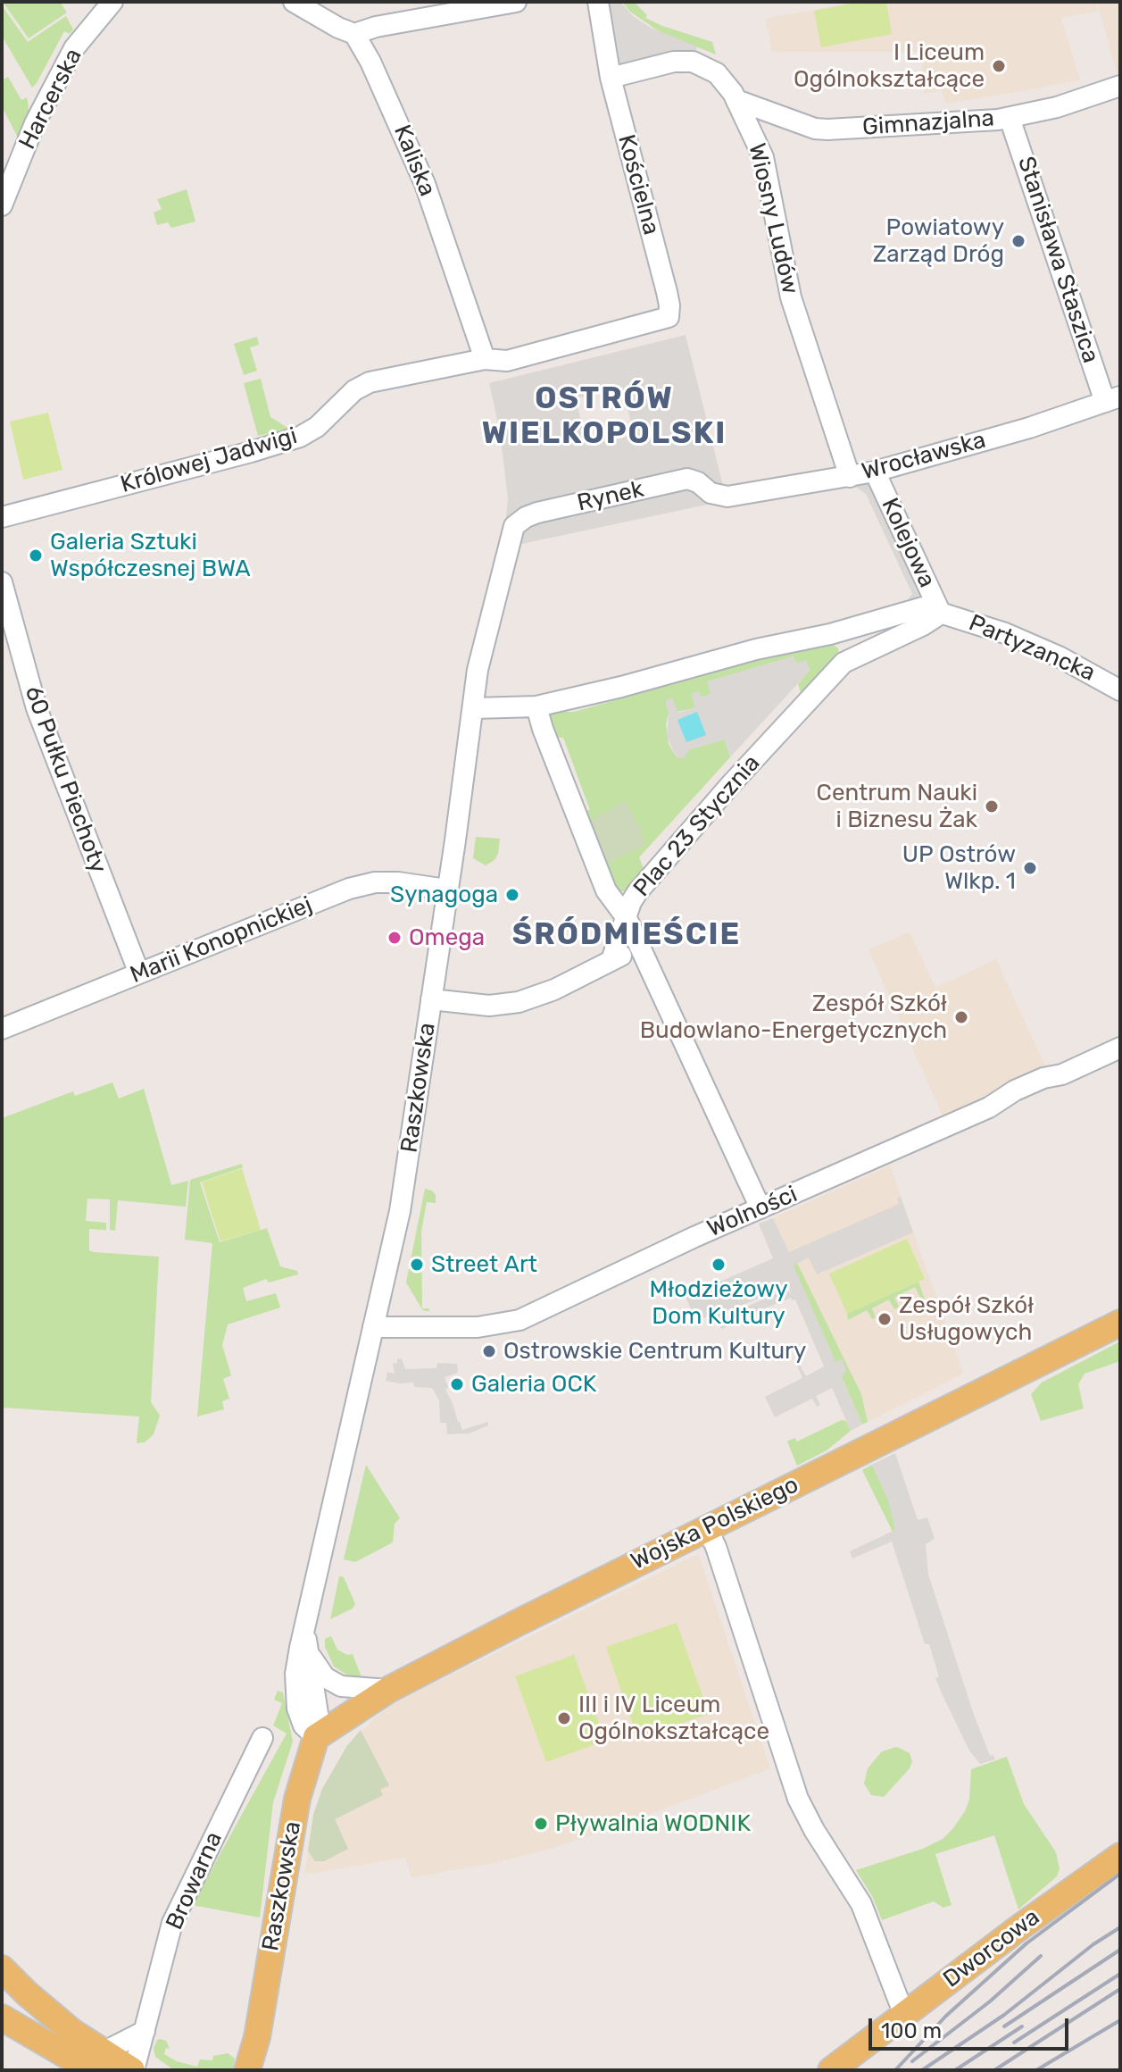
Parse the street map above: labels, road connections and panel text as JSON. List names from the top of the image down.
{
  "streets": {
    "main road": ["Raszkowska", "Wojska Polskiego", "Dworcowa"],
    "street": [
      "Harcerska",
      "Gimnazjalna",
      "Kaliska",
      "Kościelna",
      "Wiosny Ludów",
      "Stanisława Staszica",
      "Wrocławska",
      "Królowej Jadwigi",
      "Rynek",
      "Kolejowa",
      "Partyzancka",
      "60 Pułku Piechoty",
      "Plac 23 Stycznia",
      "Marii Konopnickiej",
      "Wolności",
      "Browarna"
    ]
  },
  "crossings": [
    ["Gimnazjalna", "Wiosny Ludów"],
    ["Gimnazjalna", "Stanisława Staszica"],
    ["Kaliska", "Kościelna"],
    ["Kaliska", "Królowej Jadwigi"],
    ["Kościelna", "Wiosny Ludów"],
    ["Kościelna", "Królowej Jadwigi"],
    ["Wiosny Ludów", "Wrocławska"],
    ["Stanisława Staszica", "Wrocławska"],
    ["Wrocławska", "Rynek"],
    ["Wrocławska", "Kolejowa"],
    ["Rynek", "Raszkowska"],
    ["Kolejowa", "Partyzancka"],
    ["Kolejowa", "Plac 23 Stycznia"],
    ["Partyzancka", "Plac 23 Stycznia"],
    ["60 Pułku Piechoty", "Marii Konopnickiej"],
    ["Marii Konopnickiej", "Raszkowska"],
    ["Raszkowska", "Wolności"],
    ["Raszkowska", "Wojska Polskiego"]
  ],
  "districts": ["OSTRÓW WIELKOPOLSKI", "ŚRÓDMIEŚCIE"],
  "places": [
    "I Liceum Ogólnokształcące",
    "Powiatowy Zarząd Dróg",
    "Galeria Sztuki Współczesnej BWA",
    "Centrum Nauki i Biznesu Żak",
    "UP Ostrów Wlkp. 1",
    "Synagoga",
    "Omega",
    "Zespół Szkół Budowlano-Energetycznych",
    "Street Art",
    "Młodzieżowy Dom Kultury",
    "Zespół Szkół Usługowych",
    "Ostrowskie Centrum Kultury",
    "Galeria OCK",
    "III i IV Liceum Ogólnokształcące",
    "Pływalnia WODNIK"
  ],
  "scale_bar": "100 m"
}
